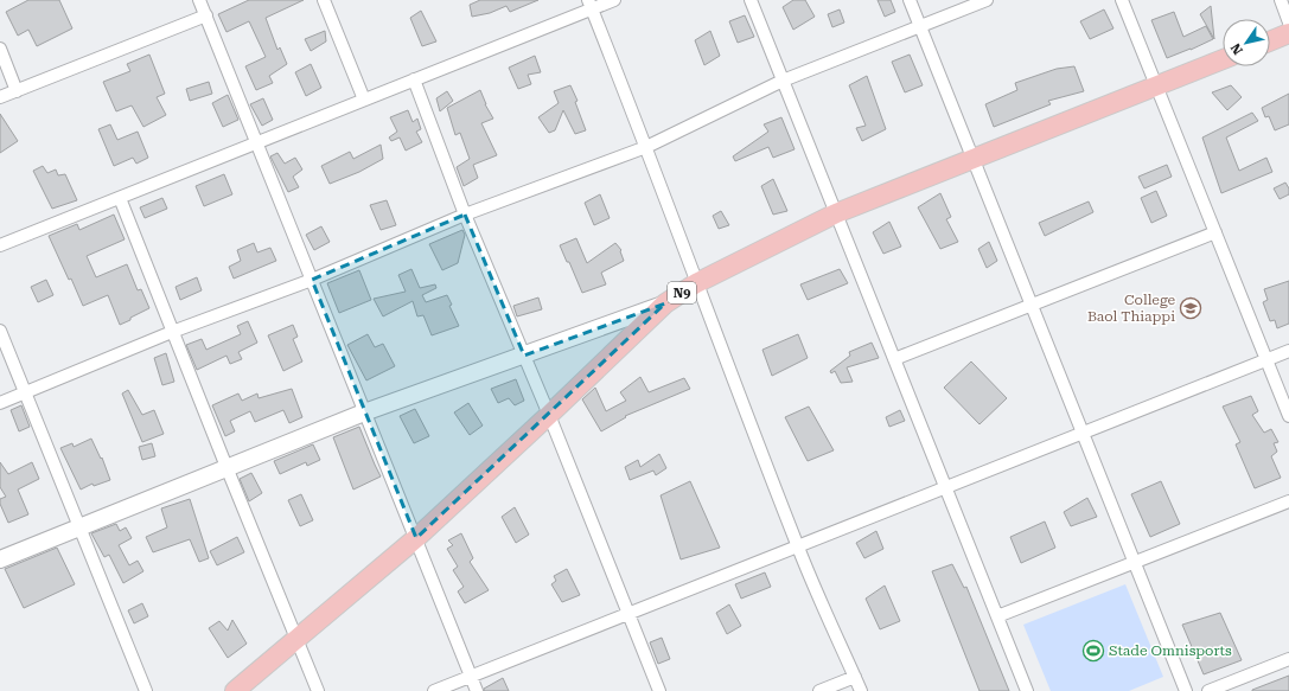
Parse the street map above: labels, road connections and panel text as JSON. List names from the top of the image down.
{
  "streets": {
    "main road": ["N9"]
  },
  "places": {
    "school or university": ["College Baol Thiappi"],
    "sports": ["Stade Omnisports"]
  },
  "north": "bottom left"
}
